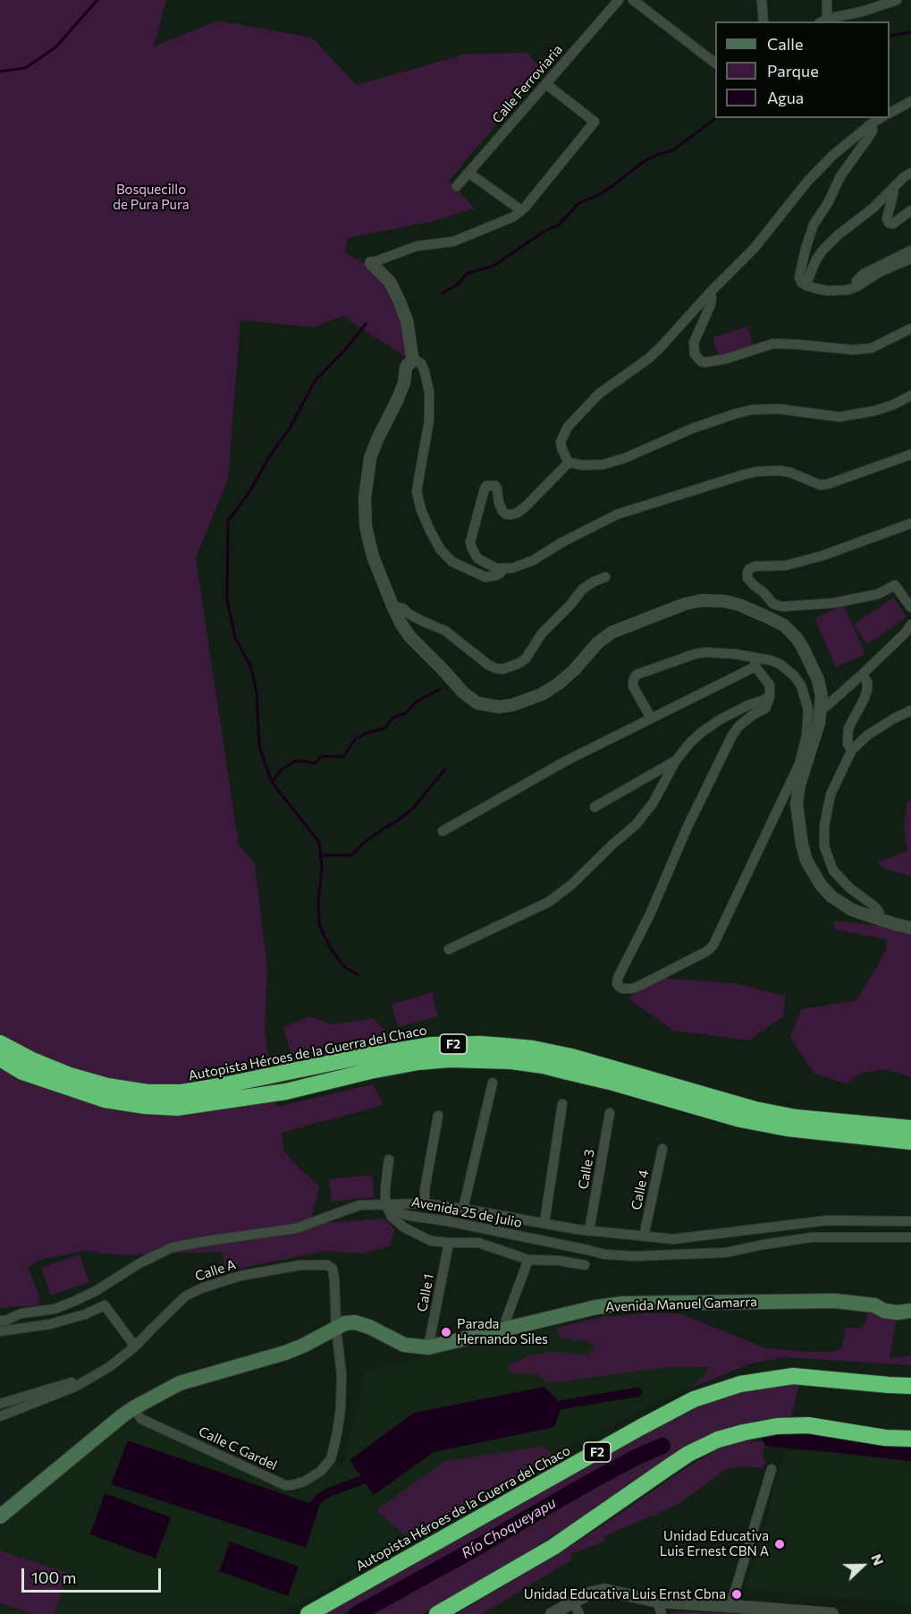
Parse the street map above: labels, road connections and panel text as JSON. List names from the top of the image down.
{
  "streets": {
    "highway": ["F2", "Autopista Héroes de la Guerra del Chaco"],
    "main road": ["Avenida Manuel Gamarra"],
    "street": [
      "Calle Ferroviaria",
      "Calle 3",
      "Calle 4",
      "Avenida 25 de Julio",
      "Calle A",
      "Calle 1",
      "Calle C Gardel"
    ]
  },
  "crossings": [
    ["Calle 3", "Avenida 25 de Julio"],
    ["Calle 4", "Avenida 25 de Julio"],
    ["Calle A", "Avenida Manuel Gamarra"],
    ["Calle A", "Calle C Gardel"],
    ["Calle 1", "Avenida Manuel Gamarra"],
    ["Avenida Manuel Gamarra", "Calle C Gardel"]
  ],
  "water": ["Río Choqueyapu"],
  "parks": ["Bosquecillo de Pura Pura"],
  "places": ["Parada Hernando Siles", "Unidad Educativa Luis Ernest CBN A", "Unidad Educativa Luis Ernst Cbna"],
  "legend": ["Calle", "Parque", "Agua"],
  "scale_bar": "100 m",
  "north": "right"
}
